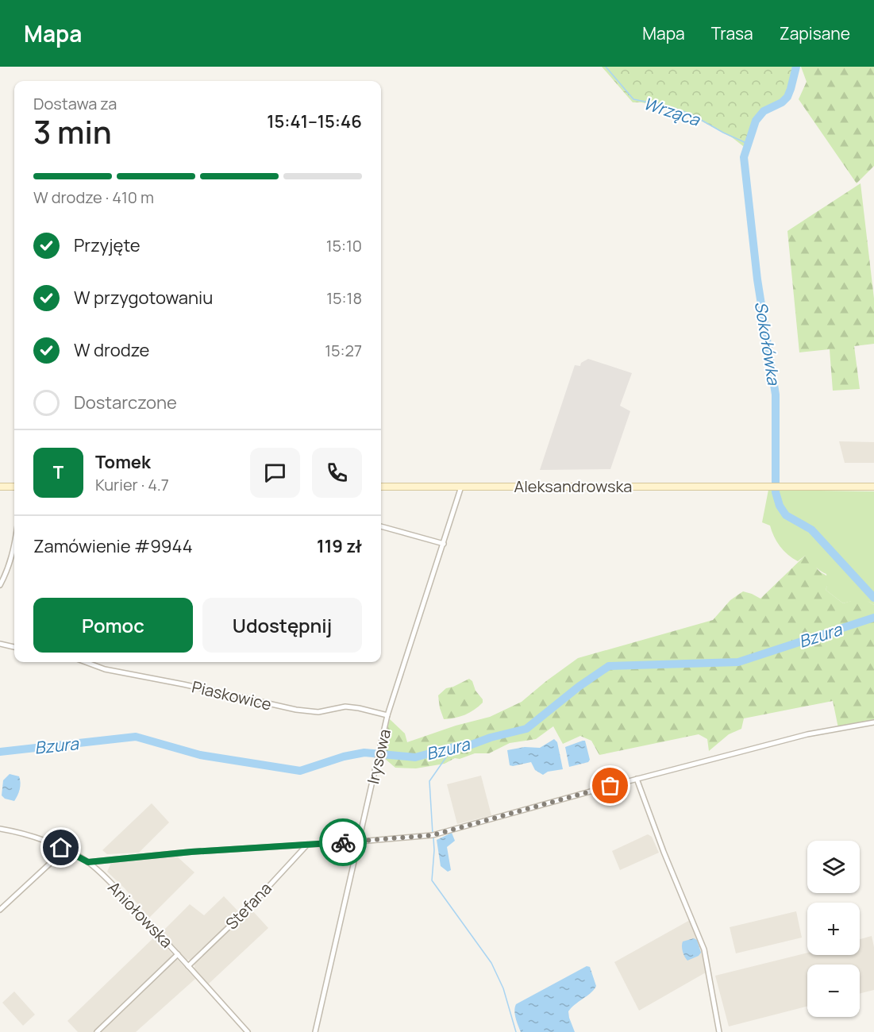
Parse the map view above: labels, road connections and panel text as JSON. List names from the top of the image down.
{
  "streets": {
    "main road": ["Aleksandrowska"],
    "street": [
      "Piaskowice",
      "Irysowa",
      "Stefana",
      "Aniołowska"
    ]
  },
  "crossings": [
    ["Aleksandrowska", "Irysowa"],
    ["Piaskowice", "Irysowa"],
    ["Stefana", "Aniołowska"]
  ],
  "water": ["Wrząca", "Sokołówka", "Bzura"],
  "page": {
    "header": "Mapa",
    "nav": ["Mapa", "Trasa", "Zapisane"],
    "heading": ["3 min", "Dostawa za", "15:41–15:46"],
    "panel": [
      "Tomek",
      "Kurier · 4.7",
      "Zamówienie #9944",
      "119 zł"
    ],
    "bar": "W drodze · 410 m",
    "list": [
      ["Przyjęte", "15:10"],
      ["W przygotowaniu", "15:18"],
      ["W drodze", "15:27"],
      "Dostarczone"
    ],
    "round": "T",
    "buttons": ["Pomoc", "Udostępnij"],
    "map_buttons": ["+", "−"]
  }
}
